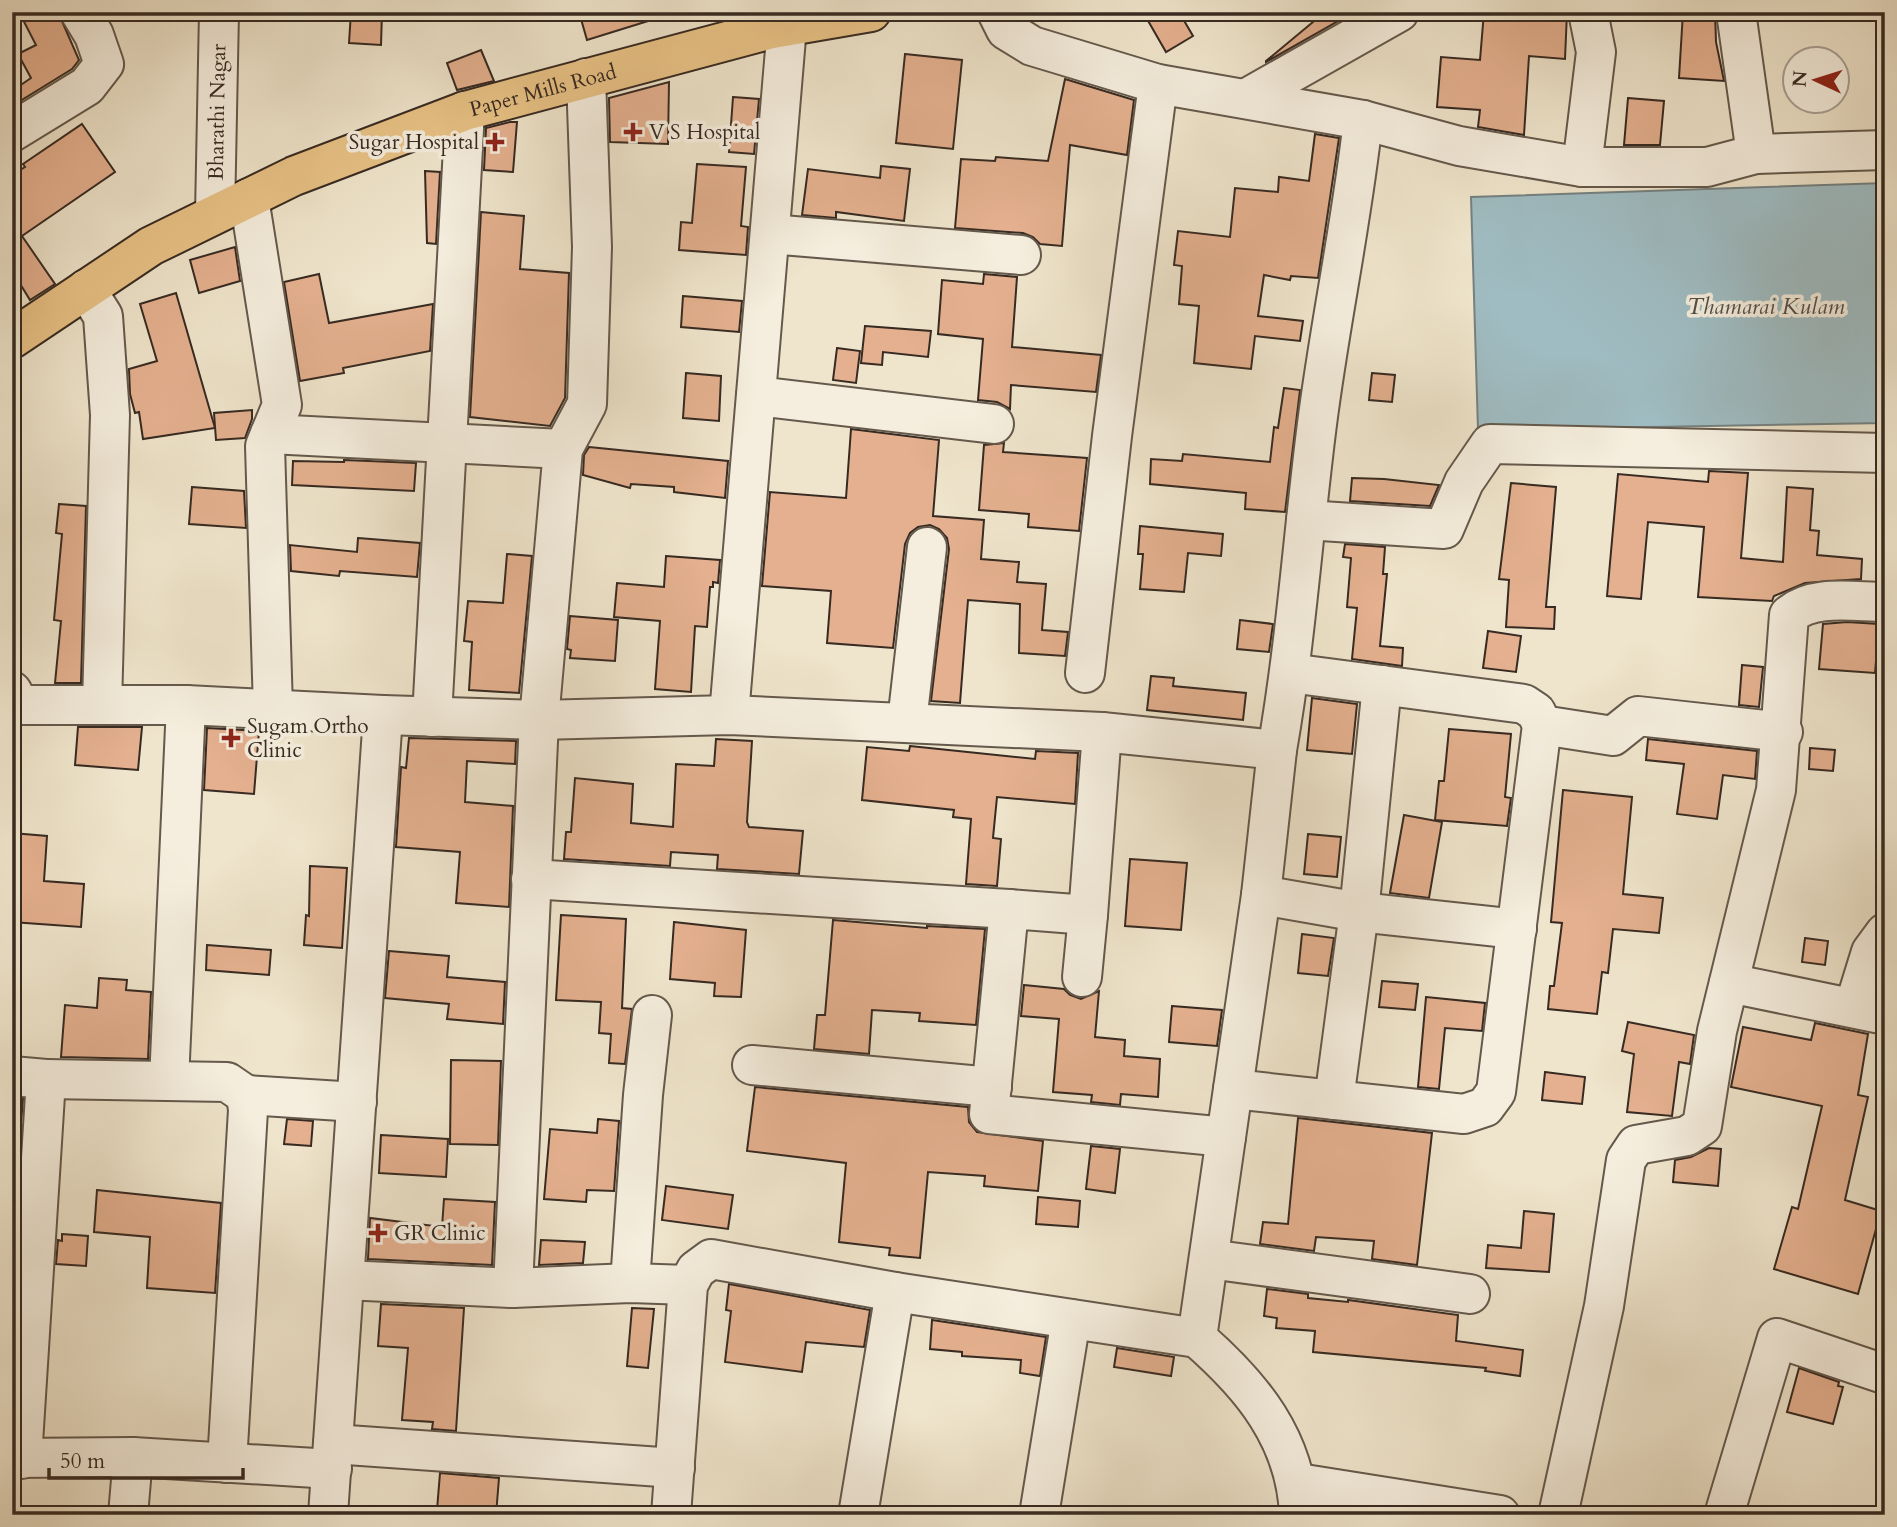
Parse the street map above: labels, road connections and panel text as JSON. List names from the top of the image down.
{
  "streets": {
    "main road": ["Paper Mills Road"],
    "street": ["Bharathi Nagar"]
  },
  "crossings": [
    ["Paper Mills Road", "Bharathi Nagar"]
  ],
  "water": ["Thamarai Kulam"],
  "places": {
    "health": [
      "V S Hospital",
      "Sugar Hospital",
      "Sugam Ortho Clinic",
      "GR Clinic"
    ]
  },
  "scale_bar": "50 m",
  "north": "left"
}
